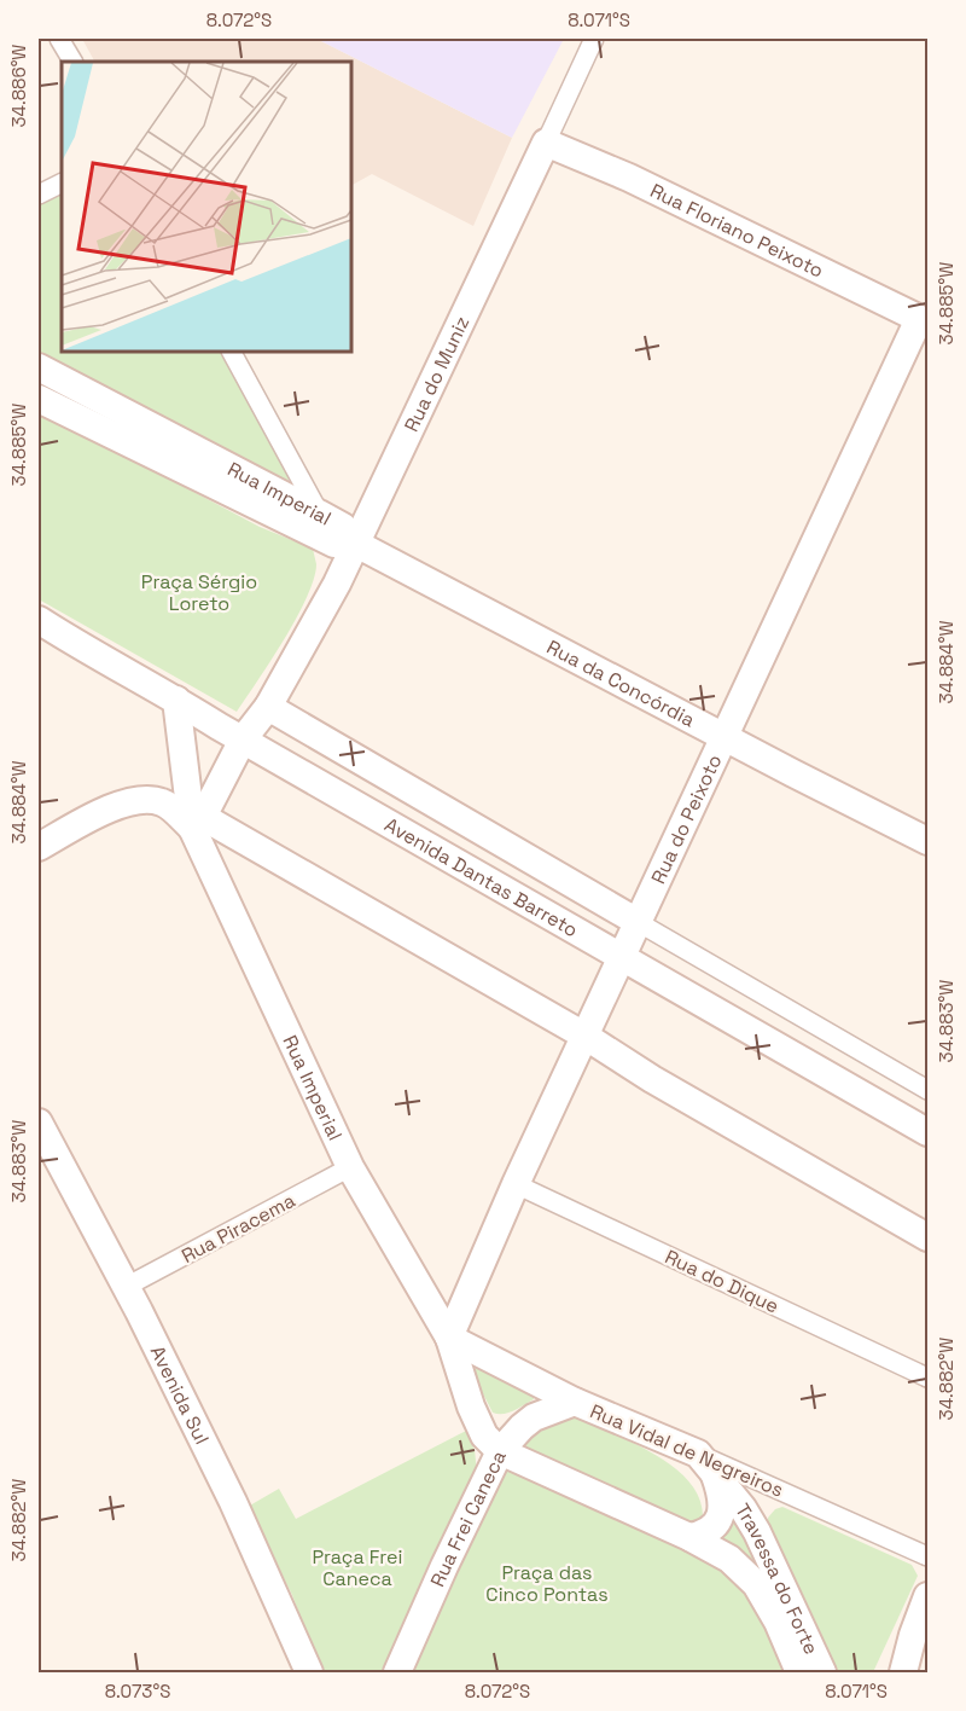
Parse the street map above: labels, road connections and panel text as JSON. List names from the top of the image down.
{
  "streets": {
    "street": [
      "Rua Floriano Peixoto",
      "Rua do Muniz",
      "Rua Imperial",
      "Rua da Concórdia",
      "Rua do Peixoto",
      "Avenida Dantas Barreto",
      "Rua Piracema",
      "Rua do Dique",
      "Avenida Sul",
      "Rua Vidal de Negreiros",
      "Rua Frei Caneca",
      "Travessa do Forte"
    ]
  },
  "crossings": [
    ["Rua Floriano Peixoto", "Rua do Muniz"],
    ["Rua Floriano Peixoto", "Rua do Peixoto"],
    ["Rua do Muniz", "Rua Imperial"],
    ["Rua do Muniz", "Rua da Concórdia"],
    ["Rua do Muniz", "Avenida Dantas Barreto"],
    ["Rua Imperial", "Rua da Concórdia"],
    ["Rua Imperial", "Rua do Peixoto"],
    ["Rua Imperial", "Avenida Dantas Barreto"],
    ["Rua Imperial", "Rua Piracema"],
    ["Rua Imperial", "Rua Vidal de Negreiros"],
    ["Rua da Concórdia", "Rua do Peixoto"],
    ["Rua do Peixoto", "Avenida Dantas Barreto"],
    ["Rua do Peixoto", "Rua do Dique"],
    ["Rua do Peixoto", "Rua Vidal de Negreiros"],
    ["Rua Piracema", "Avenida Sul"],
    ["Rua Vidal de Negreiros", "Rua Frei Caneca"],
    ["Rua Vidal de Negreiros", "Travessa do Forte"]
  ],
  "parks": ["Praça Sérgio Loreto", "Praça Frei Caneca", "Praça das Cinco Pontas"],
  "coordinates": [
    "8.072°S",
    "8.071°S",
    "34.886°W",
    "34.885°W",
    "34.884°W",
    "34.883°W",
    "34.882°W",
    "8.073°S"
  ]
}
